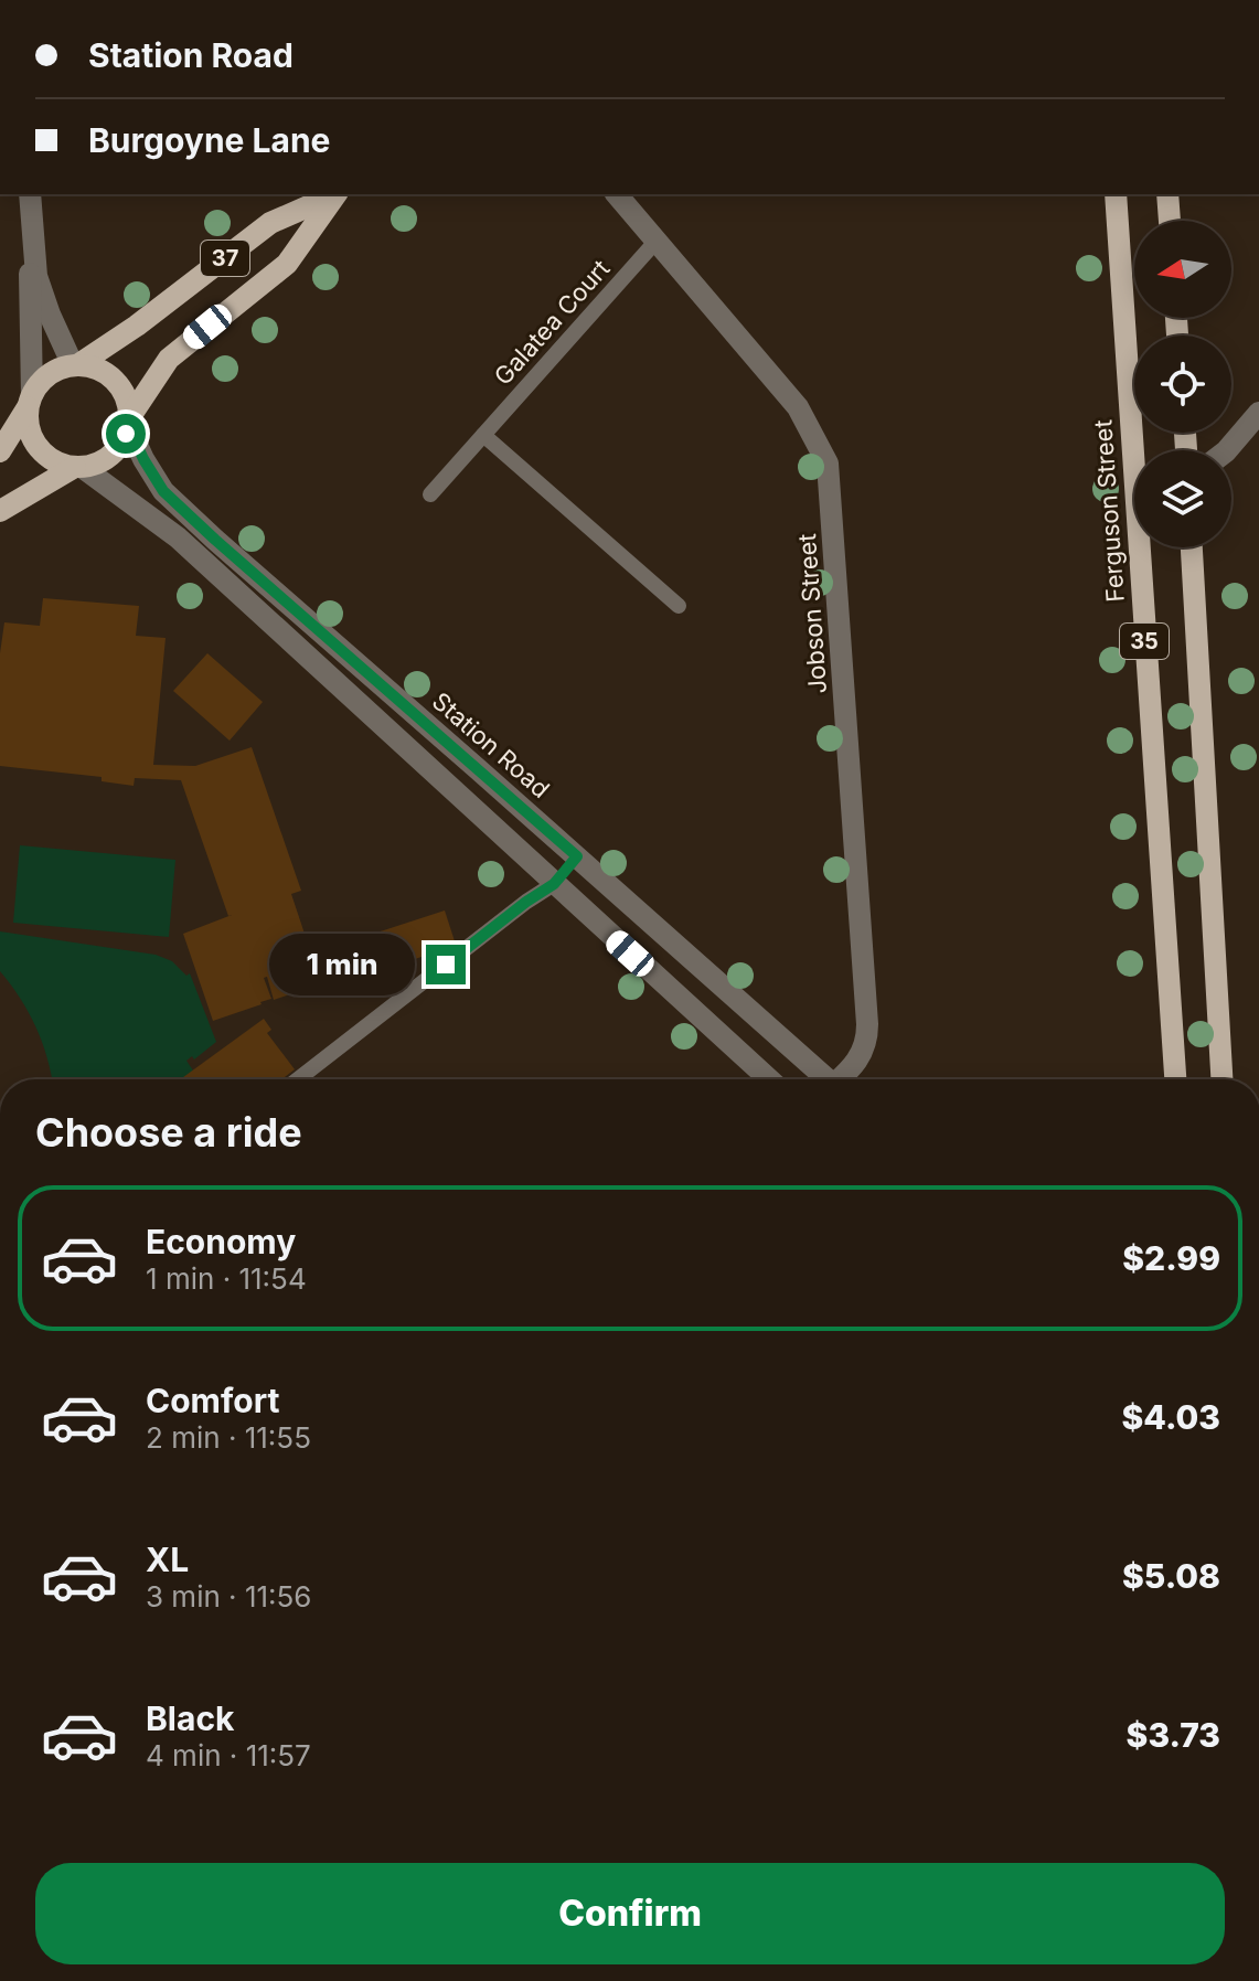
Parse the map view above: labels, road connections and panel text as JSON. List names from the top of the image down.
{
  "streets": {
    "main road": ["37", "Ferguson Street", "35"],
    "street": ["Jobson Street", "Station Road"],
    "lane": ["Galatea Court"]
  },
  "crossings": [
    ["37", "Station Road"],
    ["Galatea Court", "Jobson Street"]
  ],
  "north": "left",
  "page": {
    "banner": ["Station Road", "Burgoyne Lane"],
    "bubble": "1 min",
    "heading": "Choose a ride",
    "list": [
      {
        "name": "Economy",
        "note": "1 min · 11:54",
        "value": "$2.99"
      },
      {
        "name": "Comfort",
        "note": "2 min · 11:55",
        "value": "$4.03"
      },
      {
        "name": "XL",
        "note": "3 min · 11:56",
        "value": "$5.08"
      },
      {
        "name": "Black",
        "note": "4 min · 11:57",
        "value": "$3.73"
      }
    ],
    "buttons": "Confirm"
  }
}
